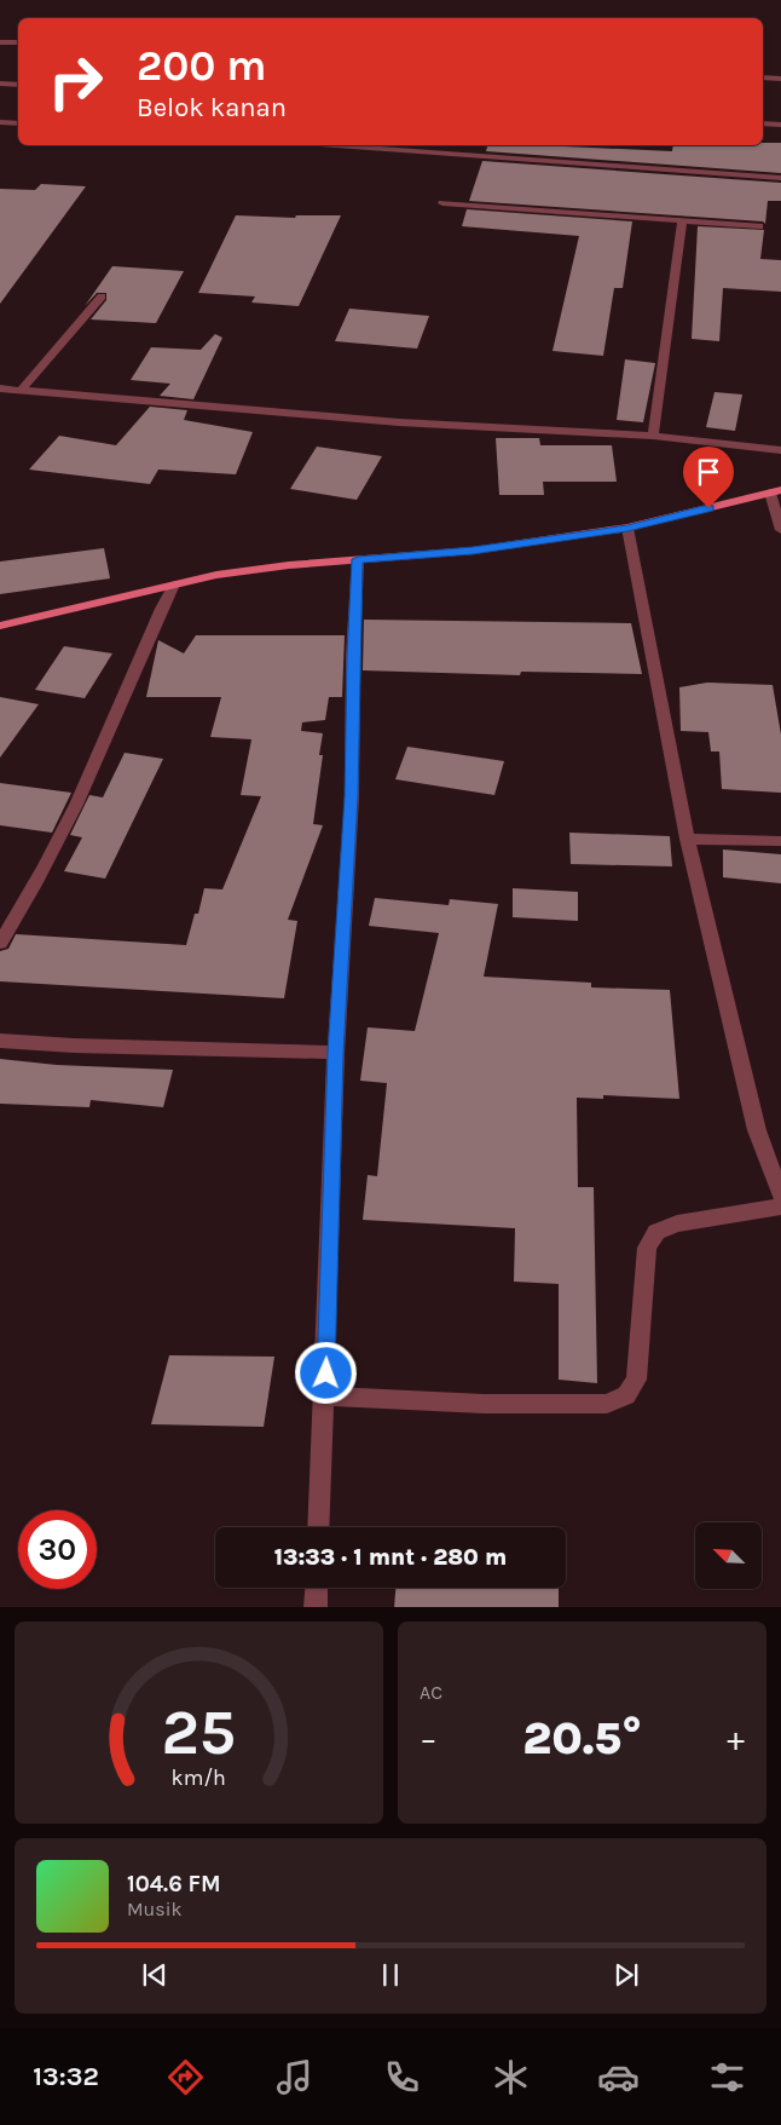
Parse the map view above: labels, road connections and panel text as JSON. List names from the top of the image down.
{
  "north": "top left",
  "page": {
    "turn": ["200 m", "Belok kanan"],
    "limit": "30",
    "trip": "13:33 · 1 mnt · 280 m",
    "tile": "AC",
    "heat": ["−", "20.5°", "+"],
    "song": ["104.6 FM", "Musik"],
    "tabs": "13:32",
    "gauge": ["25", "km/h"]
  }
}
